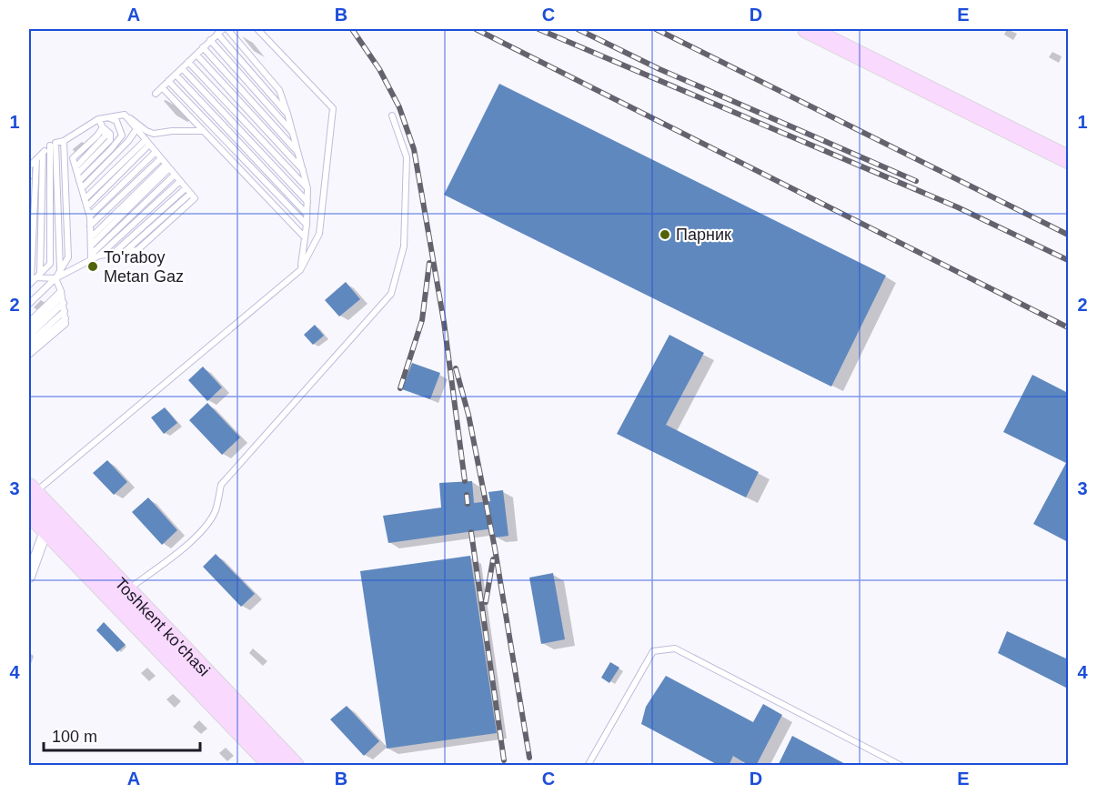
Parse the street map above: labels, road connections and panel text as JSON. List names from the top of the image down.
{
  "streets": {
    "main road": ["Toshkent ko'chasi"]
  },
  "places": ["Парник", "To'raboy Metan Gaz"],
  "scale_bar": "100 m",
  "grid": {
    "columns": [
      "A",
      "B",
      "C",
      "D",
      "E"
    ],
    "rows": [
      "1",
      "2",
      "3",
      "4"
    ]
  }
}
